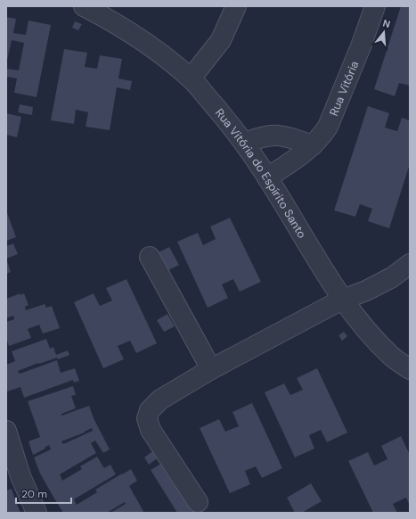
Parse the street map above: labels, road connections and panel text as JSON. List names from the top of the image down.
{
  "streets": {
    "street": ["Rua Vitória", "Rua Vitória do Espírito Santo"]
  },
  "crossings": [
    ["Rua Vitória", "Rua Vitória do Espírito Santo"]
  ],
  "scale_bar": "20 m",
  "north": "top"
}
